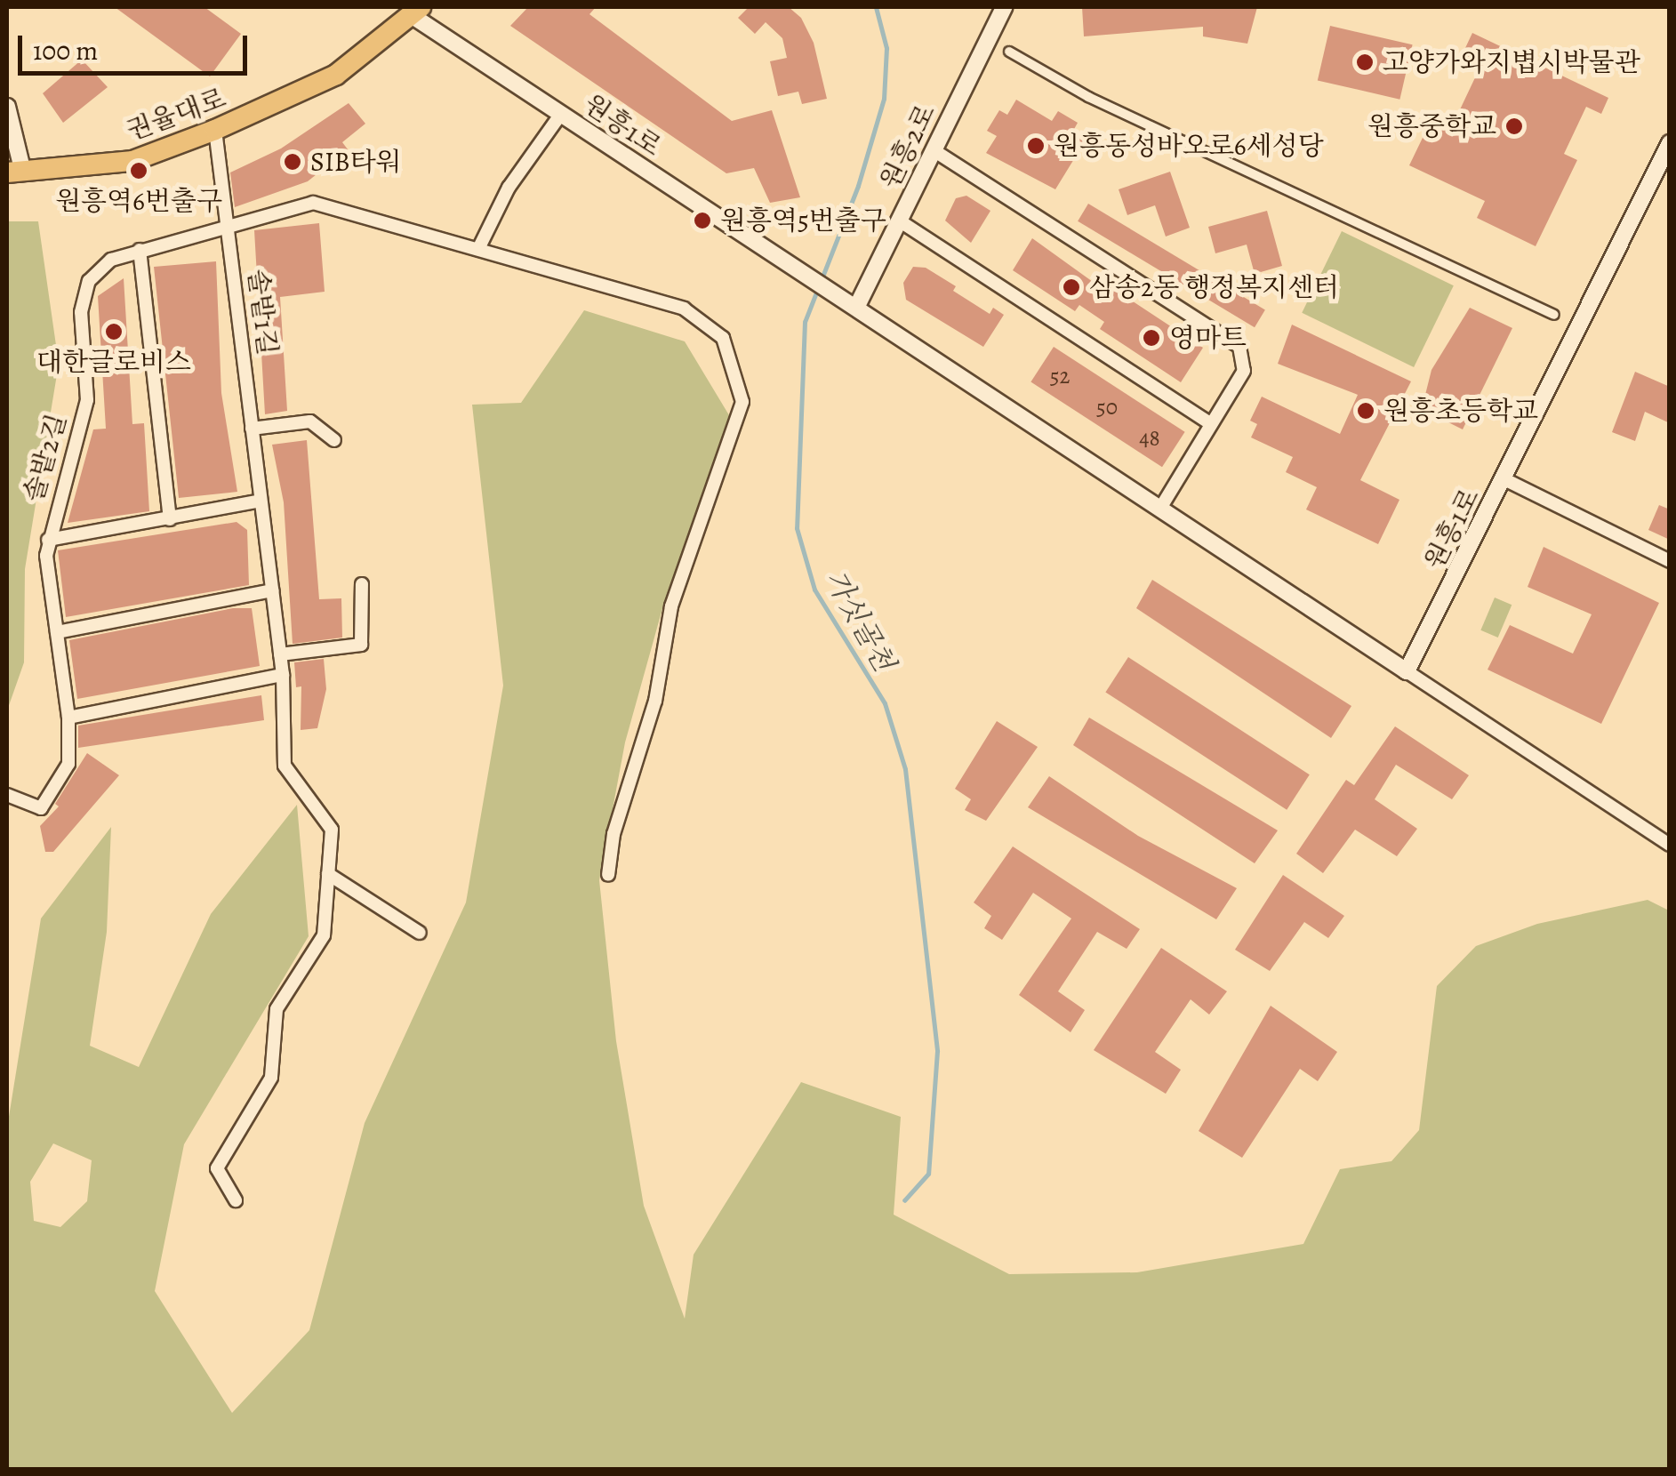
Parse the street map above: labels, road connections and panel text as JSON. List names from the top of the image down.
{
  "streets": {
    "main road": ["권율대로"],
    "street": [
      "원흥1로",
      "원흥2로",
      "솔밭1길",
      "솔밭2길"
    ]
  },
  "crossings": [
    ["권율대로", "원흥1로"],
    ["권율대로", "솔밭1길"],
    ["원흥1로", "원흥2로"],
    ["솔밭1길", "솔밭2길"]
  ],
  "water": ["가싯골천"],
  "places": [
    "고양가와지볍시박물관",
    "원흥중학교",
    "원흥동성바오로6세성당",
    "SIB타워",
    "원흥역6번출구",
    "원흥역5번출구",
    "삼송2동 행정복지센터",
    "대한글로비스",
    "영마트",
    "원흥초등학교"
  ],
  "house_numbers": ["52", "50", "48"],
  "scale_bar": "100 m"
}
